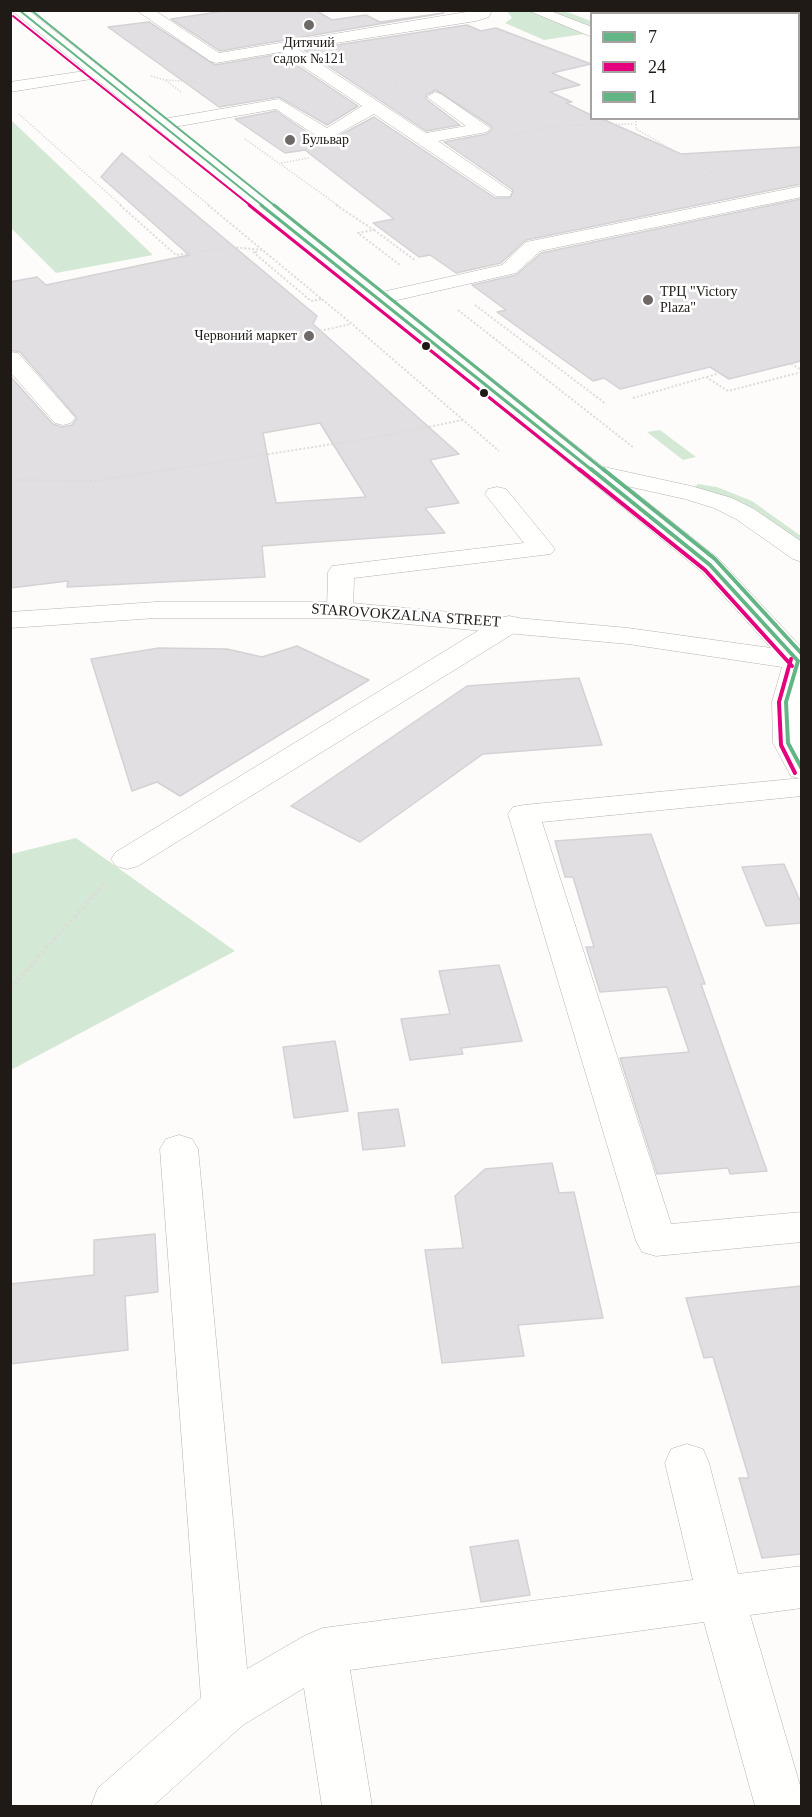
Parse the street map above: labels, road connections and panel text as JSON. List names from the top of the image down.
{
  "streets": {
    "main road": ["STAROVOKZALNA STREET"]
  },
  "places": [
    "Дитячий садок №121",
    "Бульвар",
    "ТРЦ \"Victory Plaza\"",
    "Червоний маркет"
  ],
  "lines": ["transit line 7", "transit line 1", "transit line 24"],
  "legend": ["7", "24", "1"]
}
